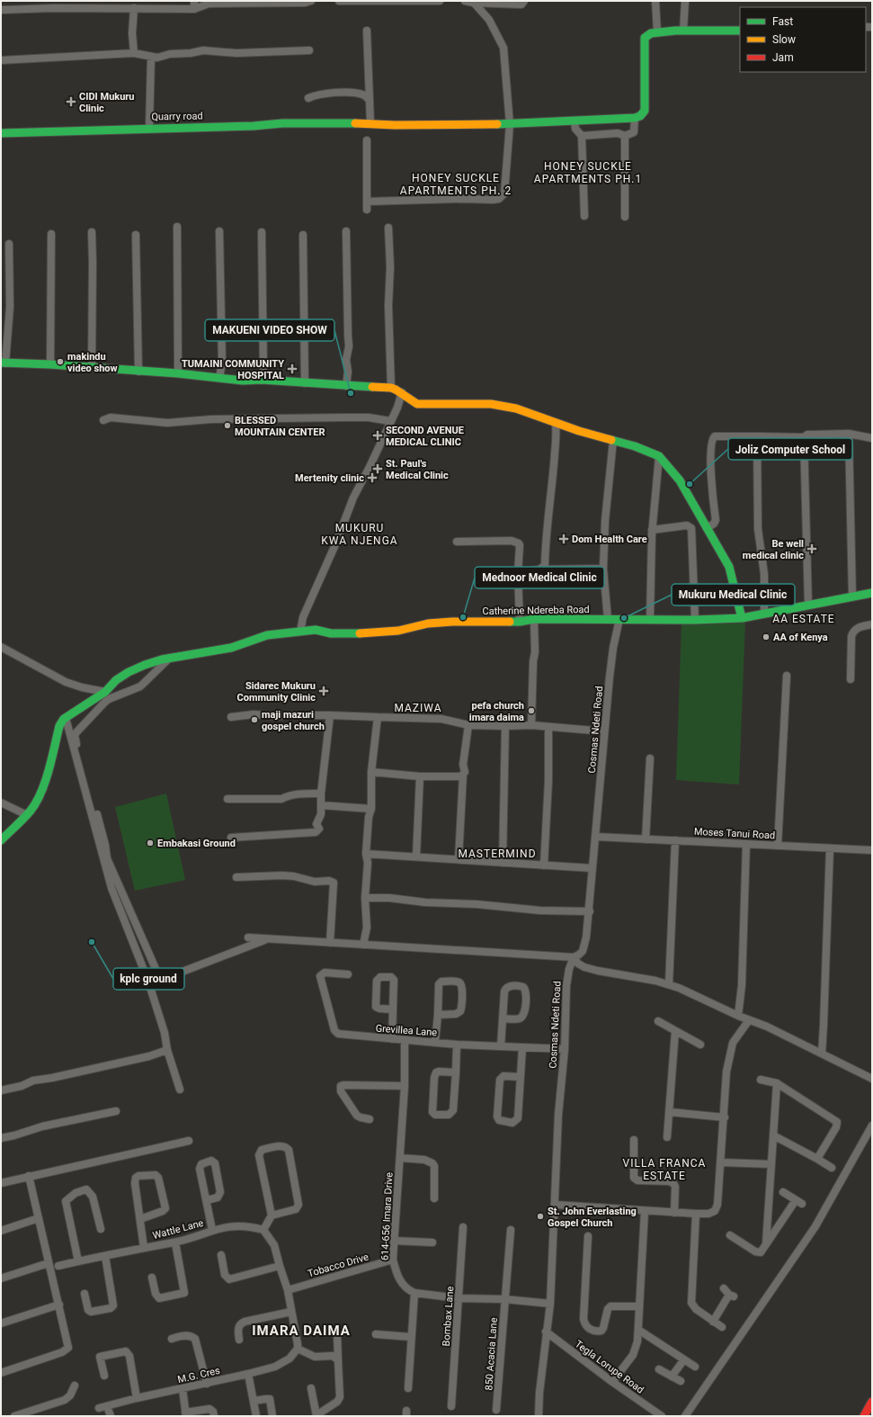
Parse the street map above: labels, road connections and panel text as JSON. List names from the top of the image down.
{
  "streets": {
    "main road": ["Quarry road", "Catherine Ndereba Road"],
    "street": [
      "Cosmas Ndeti Road",
      "Moses Tanui Road",
      "Grevillea Lane",
      "614-656 Imara Drive",
      "Wattle Lane",
      "Tobacco Drive",
      "Bombax Lane",
      "850 Acacia Lane",
      "Tegla Lorupe Road",
      "M.G. Cres"
    ]
  },
  "crossings": [
    ["Catherine Ndereba Road", "Cosmas Ndeti Road"],
    ["Cosmas Ndeti Road", "Moses Tanui Road"],
    ["Cosmas Ndeti Road", "Grevillea Lane"],
    ["Cosmas Ndeti Road", "Tegla Lorupe Road"],
    ["Grevillea Lane", "614-656 Imara Drive"],
    ["614-656 Imara Drive", "Tobacco Drive"]
  ],
  "districts": [
    "HONEY SUCKLE APARTMENTS PH.1",
    "HONEY SUCKLE APARTMENTS PH. 2",
    "MUKURU KWA NJENGA",
    "AA ESTATE",
    "MAZIWA",
    "MASTERMIND",
    "VILLA FRANCA ESTATE",
    "IMARA DAIMA"
  ],
  "places": {
    "health": [
      "CIDI Mukuru Clinic",
      "TUMAINI COMMUNITY HOSPITAL",
      "SECOND AVENUE MEDICAL CLINIC",
      "St. Paul's Medical Clinic",
      "Mertenity clinic",
      "Dom Health Care",
      "Be well medical clinic",
      "Sidarec Mukuru Community Clinic"
    ],
    "other": [
      "makindu video show",
      "MAKUENI VIDEO SHOW",
      "BLESSED MOUNTAIN CENTER",
      "Joliz Computer School",
      "Mednoor Medical Clinic",
      "Mukuru Medical Clinic",
      "AA of Kenya",
      "pefa church imara daima",
      "maji mazuri gospel church",
      "Embakasi Ground",
      "kplc ground",
      "St. John Everlasting Gospel Church"
    ]
  },
  "legend": ["Fast", "Slow", "Jam"]
}
